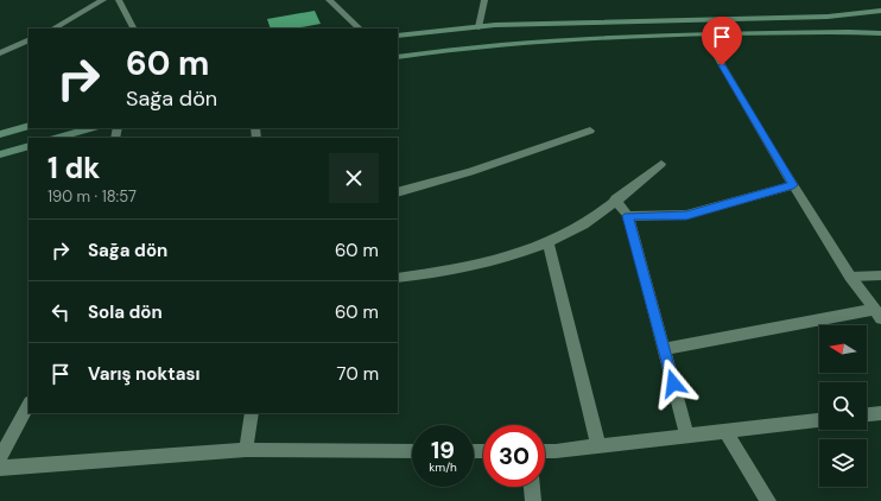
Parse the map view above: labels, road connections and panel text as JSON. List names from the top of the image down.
{
  "north": "left",
  "page": {
    "turn": ["60 m", "Sağa dön"],
    "heading": ["1 dk", "190 m · 18:57"],
    "list": [
      {
        "name": "Sağa dön",
        "value": "60 m"
      },
      {
        "name": "Sola dön",
        "value": "60 m"
      },
      {
        "name": "Varış noktası",
        "value": "70 m"
      }
    ],
    "speed": "19 km/h",
    "limit": "30"
  }
}
